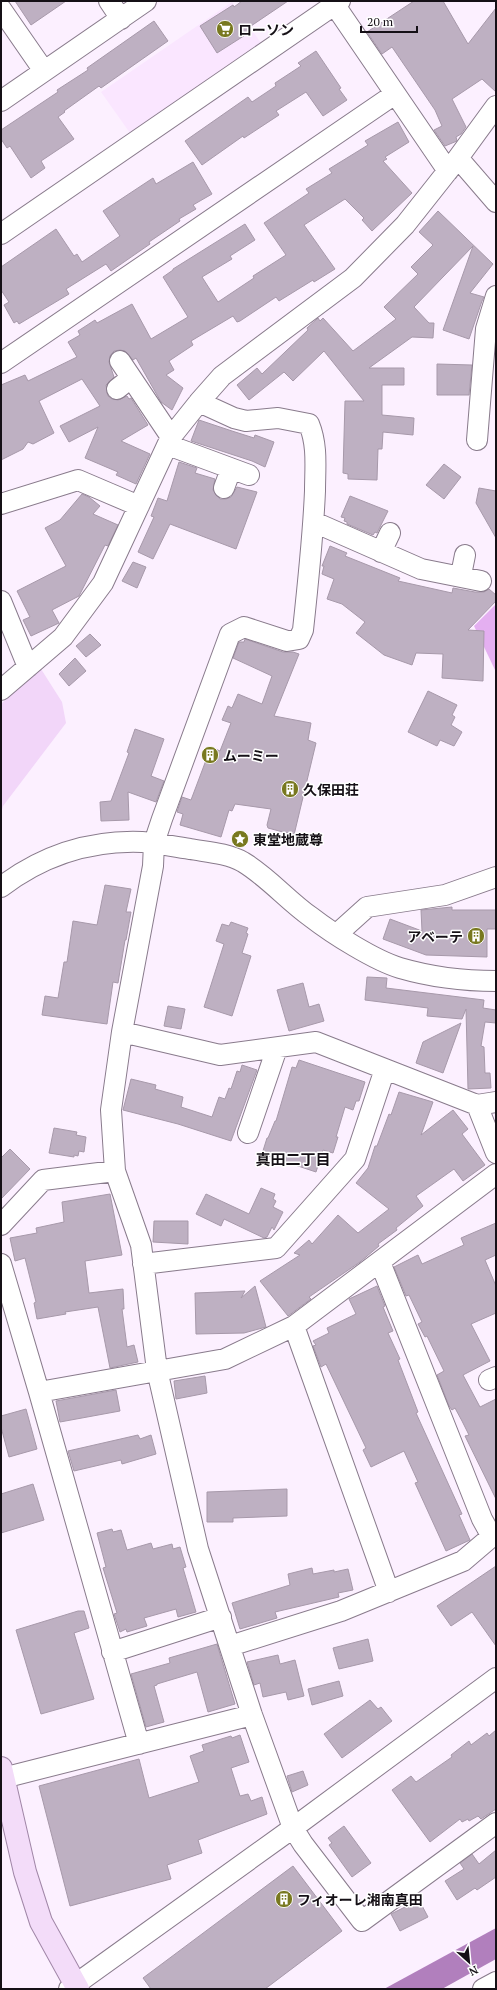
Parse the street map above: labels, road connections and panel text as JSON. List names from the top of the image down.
{
  "districts": ["真田二丁目"],
  "places": {
    "supermarket": ["ローソン"],
    "building": [
      "ムーミー",
      "久保田荘",
      "アベーテ",
      "フィオーレ湘南真田"
    ],
    "place": ["東堂地蔵尊"]
  },
  "scale_bar": "20 m",
  "north": "bottom right"
}
